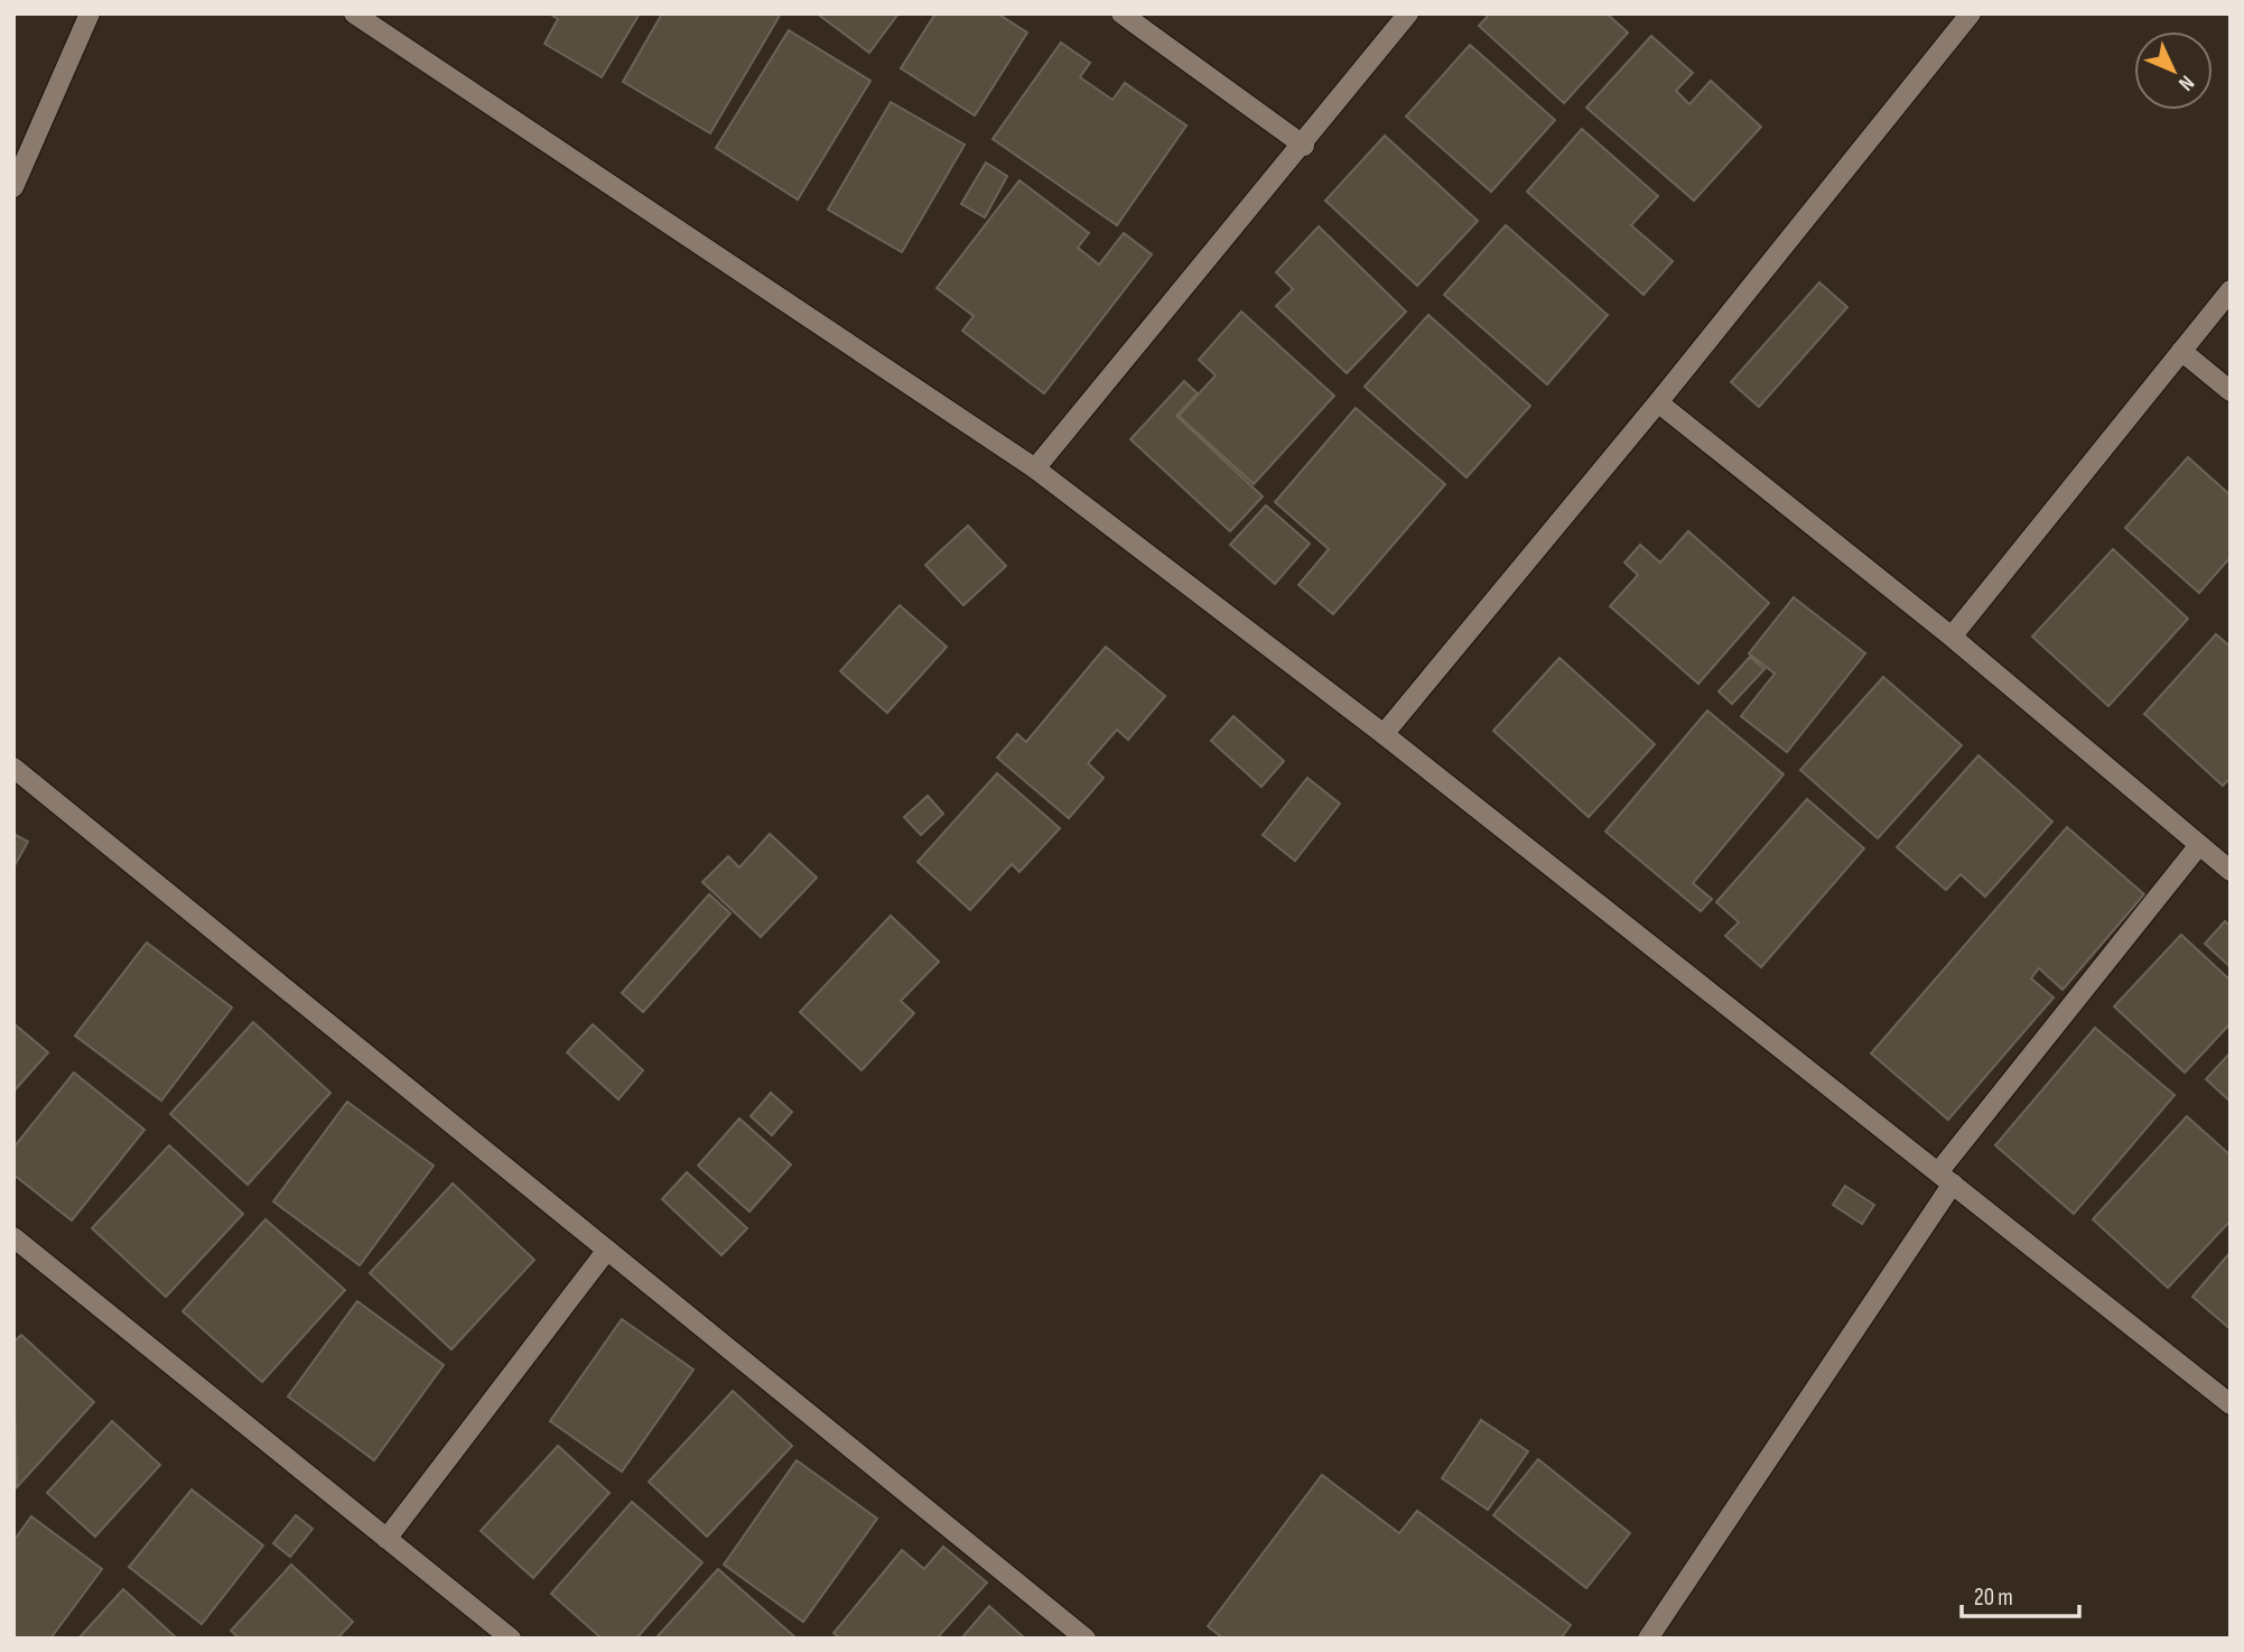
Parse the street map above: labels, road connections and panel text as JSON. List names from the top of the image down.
{
  "scale_bar": "20 m",
  "north": "bottom right"
}
